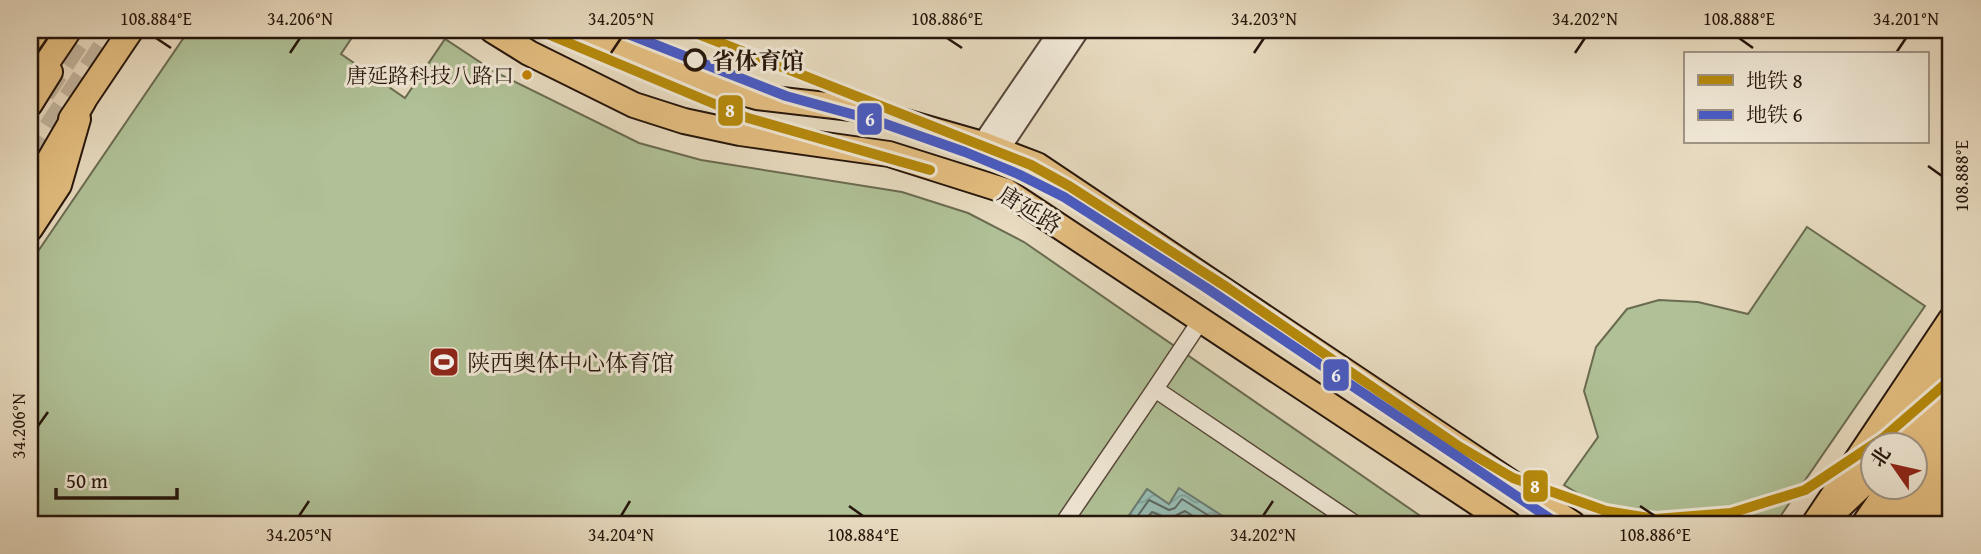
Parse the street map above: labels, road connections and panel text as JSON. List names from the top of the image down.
{
  "streets": {
    "main road": ["唐延路"]
  },
  "places": {
    "other": ["省体育馆", "唐延路科技八路口"],
    "sports": ["陕西奥体中心体育馆"]
  },
  "lines": ["metro line 8", "metro line 6"],
  "legend": ["地铁 8", "地铁 6"],
  "scale_bar": "50 m",
  "north": "top left",
  "coordinates": [
    "108.884°E",
    "34.206°N",
    "34.205°N",
    "108.886°E",
    "34.203°N",
    "34.202°N",
    "108.888°E",
    "34.201°N",
    "34.204°N"
  ]
}
